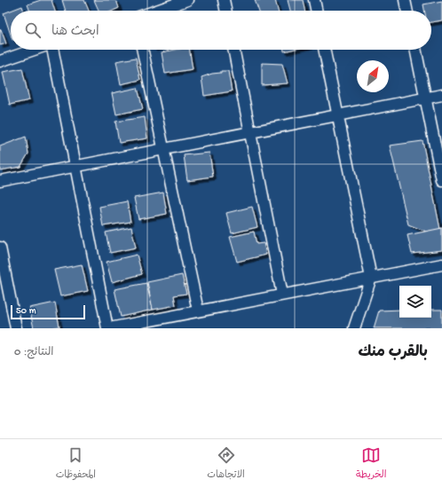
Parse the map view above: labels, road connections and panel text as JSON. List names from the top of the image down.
{
  "scale_bar": "50 m",
  "north": "top right",
  "page": {
    "search": "ابحث هنا",
    "scale": "50 m",
    "heading": ["بالقرب منك", "النتائج: 0"],
    "nav": ["الخريطة", "الاتجاهات", "المحفوظات"]
  }
}
